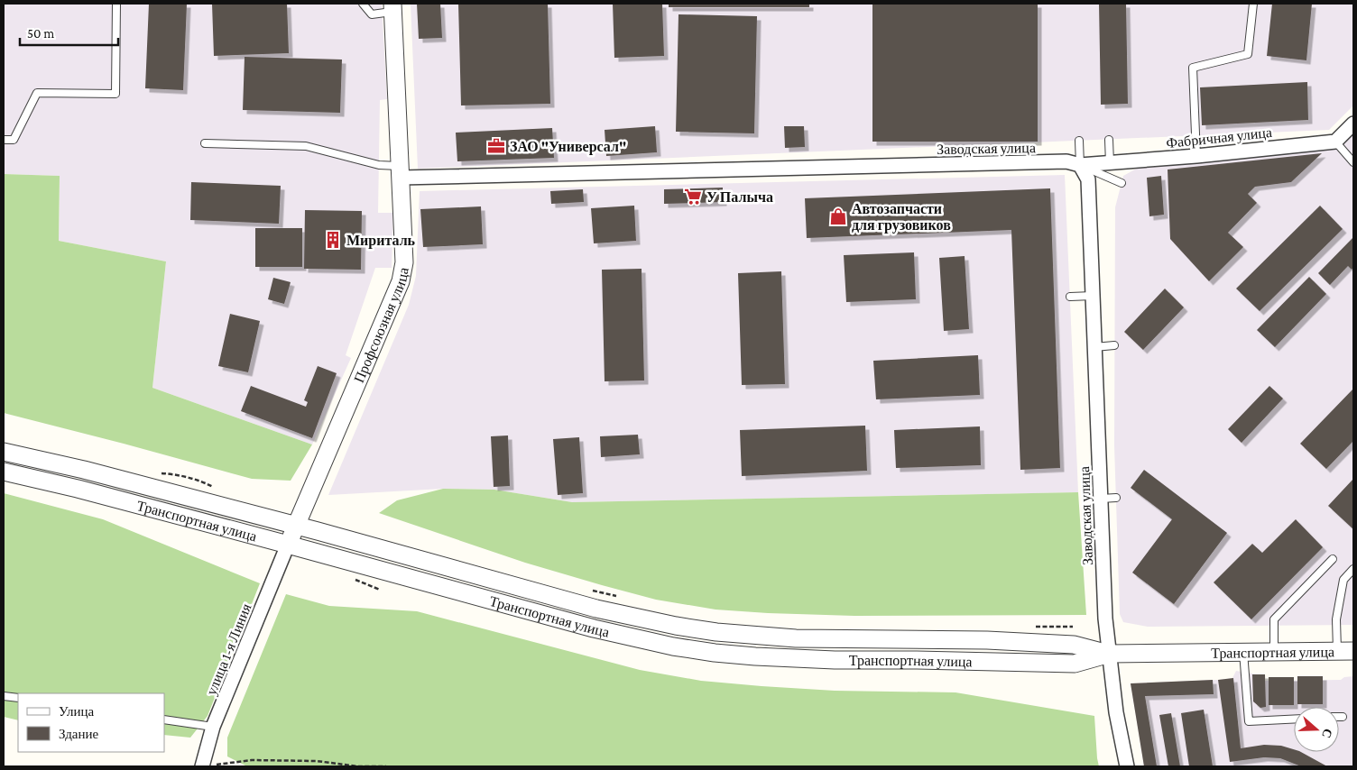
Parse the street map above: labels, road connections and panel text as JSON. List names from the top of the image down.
{
  "streets": {
    "street": [
      "Фабричная улица",
      "Заводская улица",
      "Профсоюзная улица",
      "Транспортная улица",
      "улица 1-я Линия"
    ]
  },
  "crossings": [
    ["Фабричная улица", "Заводская улица"],
    ["Заводская улица", "Профсоюзная улица"],
    ["Заводская улица", "Транспортная улица"],
    ["Профсоюзная улица", "Транспортная улица"],
    ["Профсоюзная улица", "улица 1-я Линия"],
    ["Транспортная улица", "улица 1-я Линия"]
  ],
  "places": {
    "office": ["ЗАО \"Универсал\""],
    "supermarket": ["У Палыча"],
    "shop": ["Автозапчасти для грузовиков"],
    "building": ["Мириталь"]
  },
  "legend": ["Улица", "Здание"],
  "scale_bar": "50 m",
  "north": "right"
}
